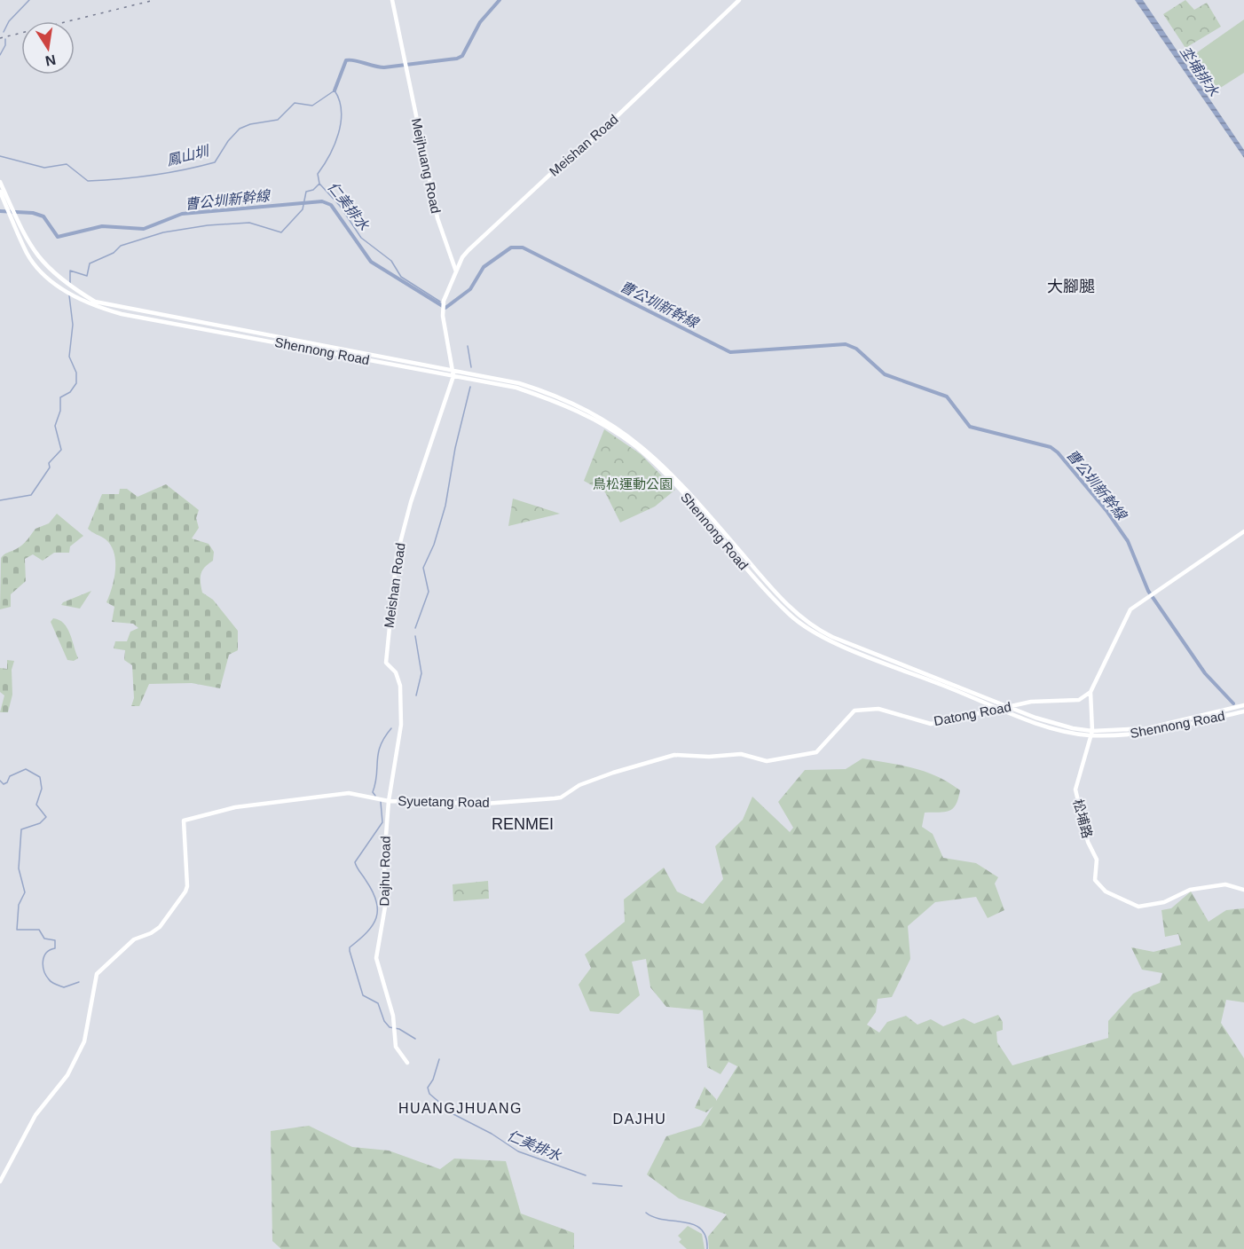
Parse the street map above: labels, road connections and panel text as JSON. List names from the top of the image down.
{
  "streets": {
    "street": [
      "Meishan Road",
      "Meijhuang Road",
      "Shennong Road",
      "Datong Road",
      "Syuetang Road",
      "松埔路",
      "Dajhu Road"
    ]
  },
  "crossings": [
    ["Meishan Road", "Meijhuang Road"],
    ["Meishan Road", "Shennong Road"],
    ["Meishan Road", "Syuetang Road"],
    ["Meishan Road", "Dajhu Road"],
    ["Shennong Road", "Datong Road"],
    ["Shennong Road", "松埔路"],
    ["Datong Road", "Syuetang Road"],
    ["Datong Road", "松埔路"],
    ["Syuetang Road", "Dajhu Road"]
  ],
  "districts": [
    "大腳腿",
    "RENMEI",
    "HUANGJHUANG",
    "DAJHU"
  ],
  "water": [
    "坔埔排水",
    "鳳山圳",
    "曹公圳新幹線",
    "仁美排水"
  ],
  "parks": ["鳥松運動公園"],
  "north": "bottom"
}
